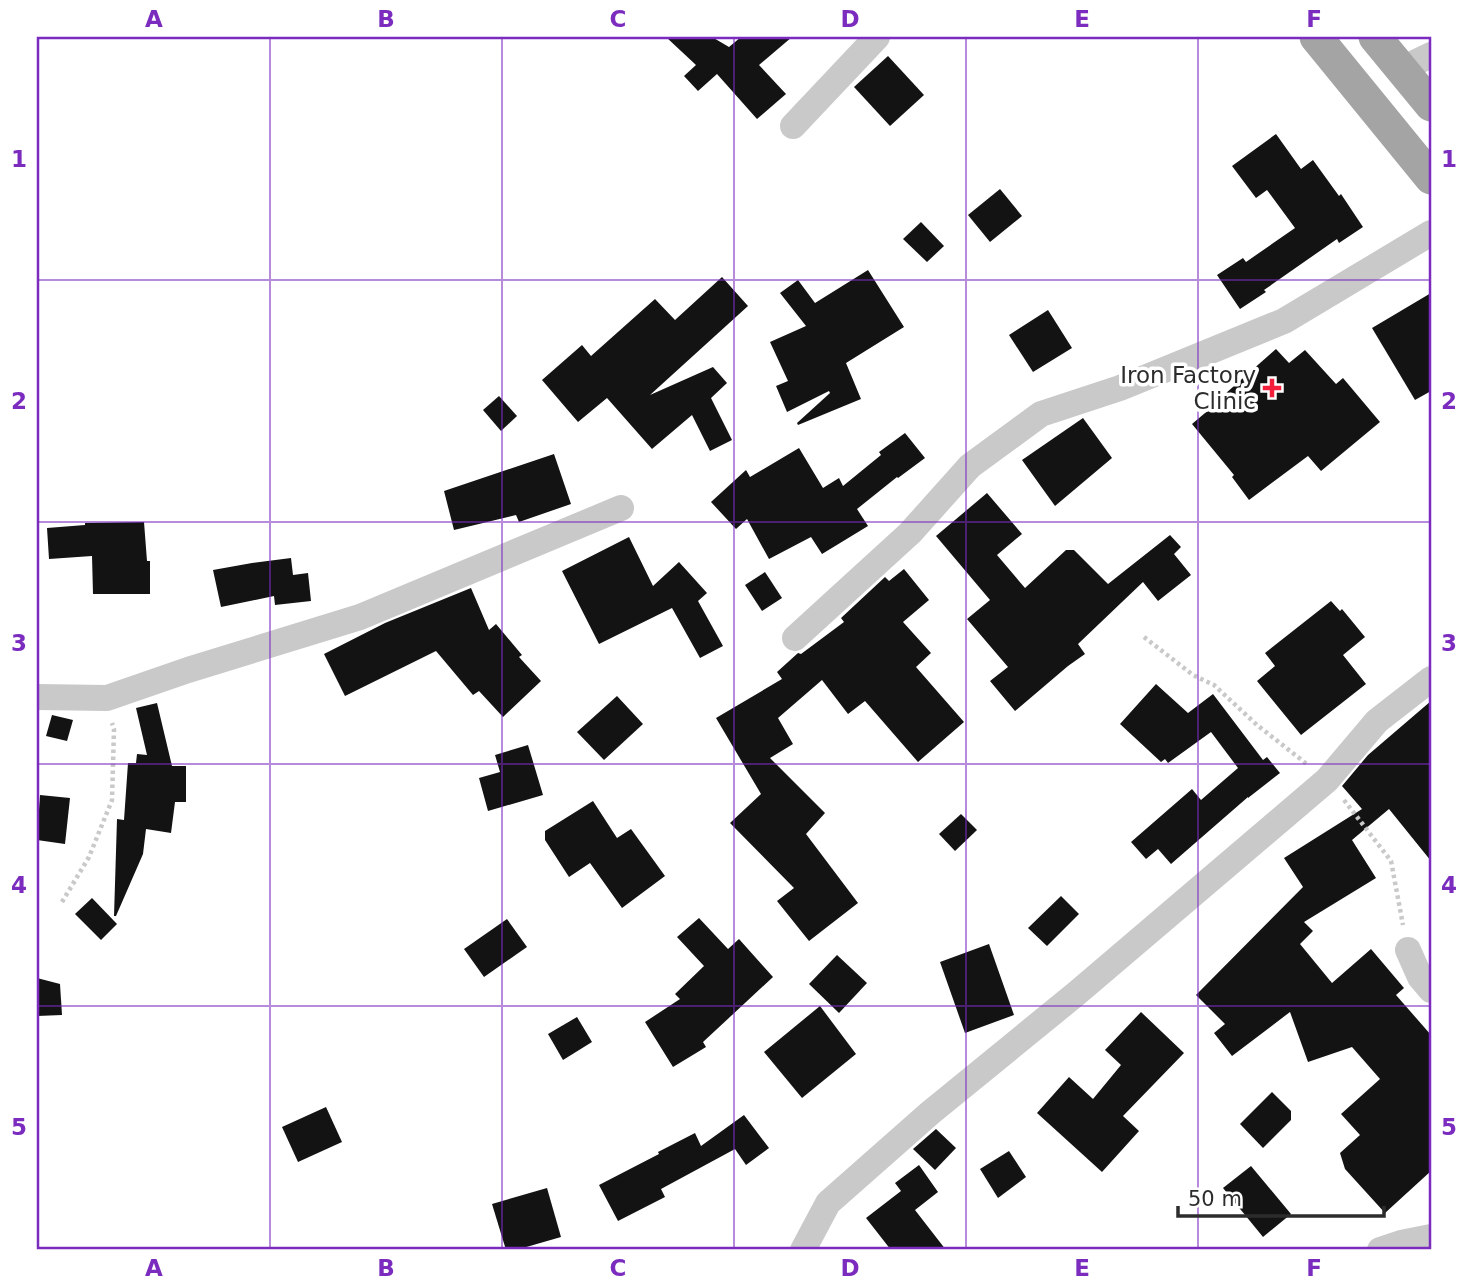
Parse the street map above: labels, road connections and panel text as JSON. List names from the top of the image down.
{
  "places": {
    "health": ["Iron Factory Clinic"]
  },
  "scale_bar": "50 m",
  "grid": {
    "columns": [
      "A",
      "B",
      "C",
      "D",
      "E",
      "F"
    ],
    "rows": [
      "1",
      "2",
      "3",
      "4",
      "5"
    ]
  }
}
